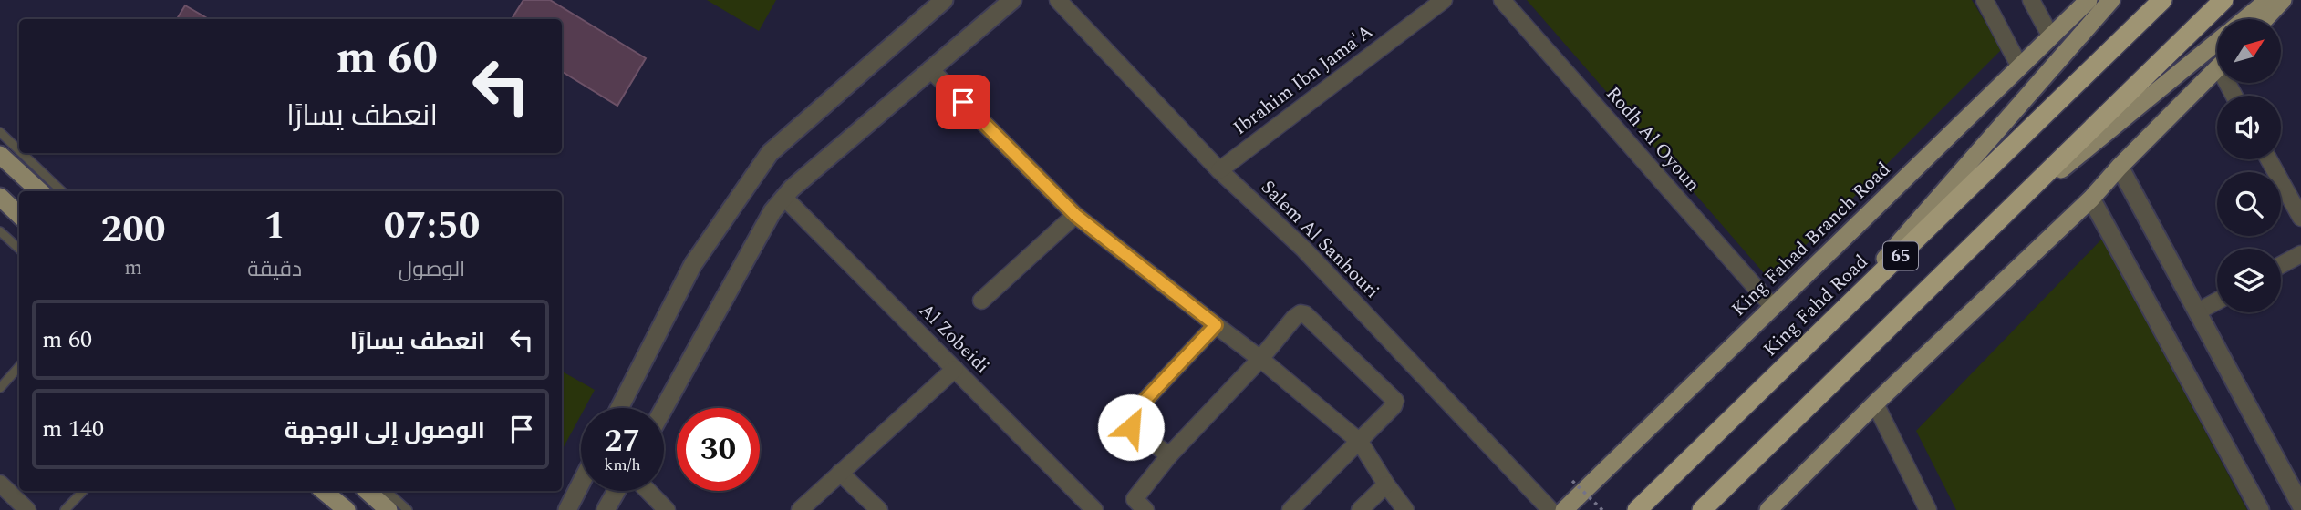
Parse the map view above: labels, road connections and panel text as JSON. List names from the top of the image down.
{
  "streets": {
    "highway": ["65", "King Fahd Road"],
    "main road": ["King Fahad Branch Road"],
    "street": [
      "Ibrahim Ibn Jama'A",
      "Rodh Al Oyoun",
      "Salem Al Sanhouri",
      "Al Zobeidi"
    ]
  },
  "crossings": [
    ["Ibrahim Ibn Jama'A", "Salem Al Sanhouri"],
    ["Rodh Al Oyoun", "King Fahad Branch Road"]
  ],
  "north": "top right",
  "page": {
    "turn": ["60 m", "انعطف يسارًا"],
    "eta": [
      "07:50",
      "الوصول",
      "1",
      "دقيقة",
      "200",
      "m"
    ],
    "list": [
      {
        "name": "انعطف يسارًا",
        "value": "60 m"
      },
      {
        "name": "الوصول إلى الوجهة",
        "value": "140 m"
      }
    ],
    "speed": "27 km/h",
    "limit": "30"
  }
}
